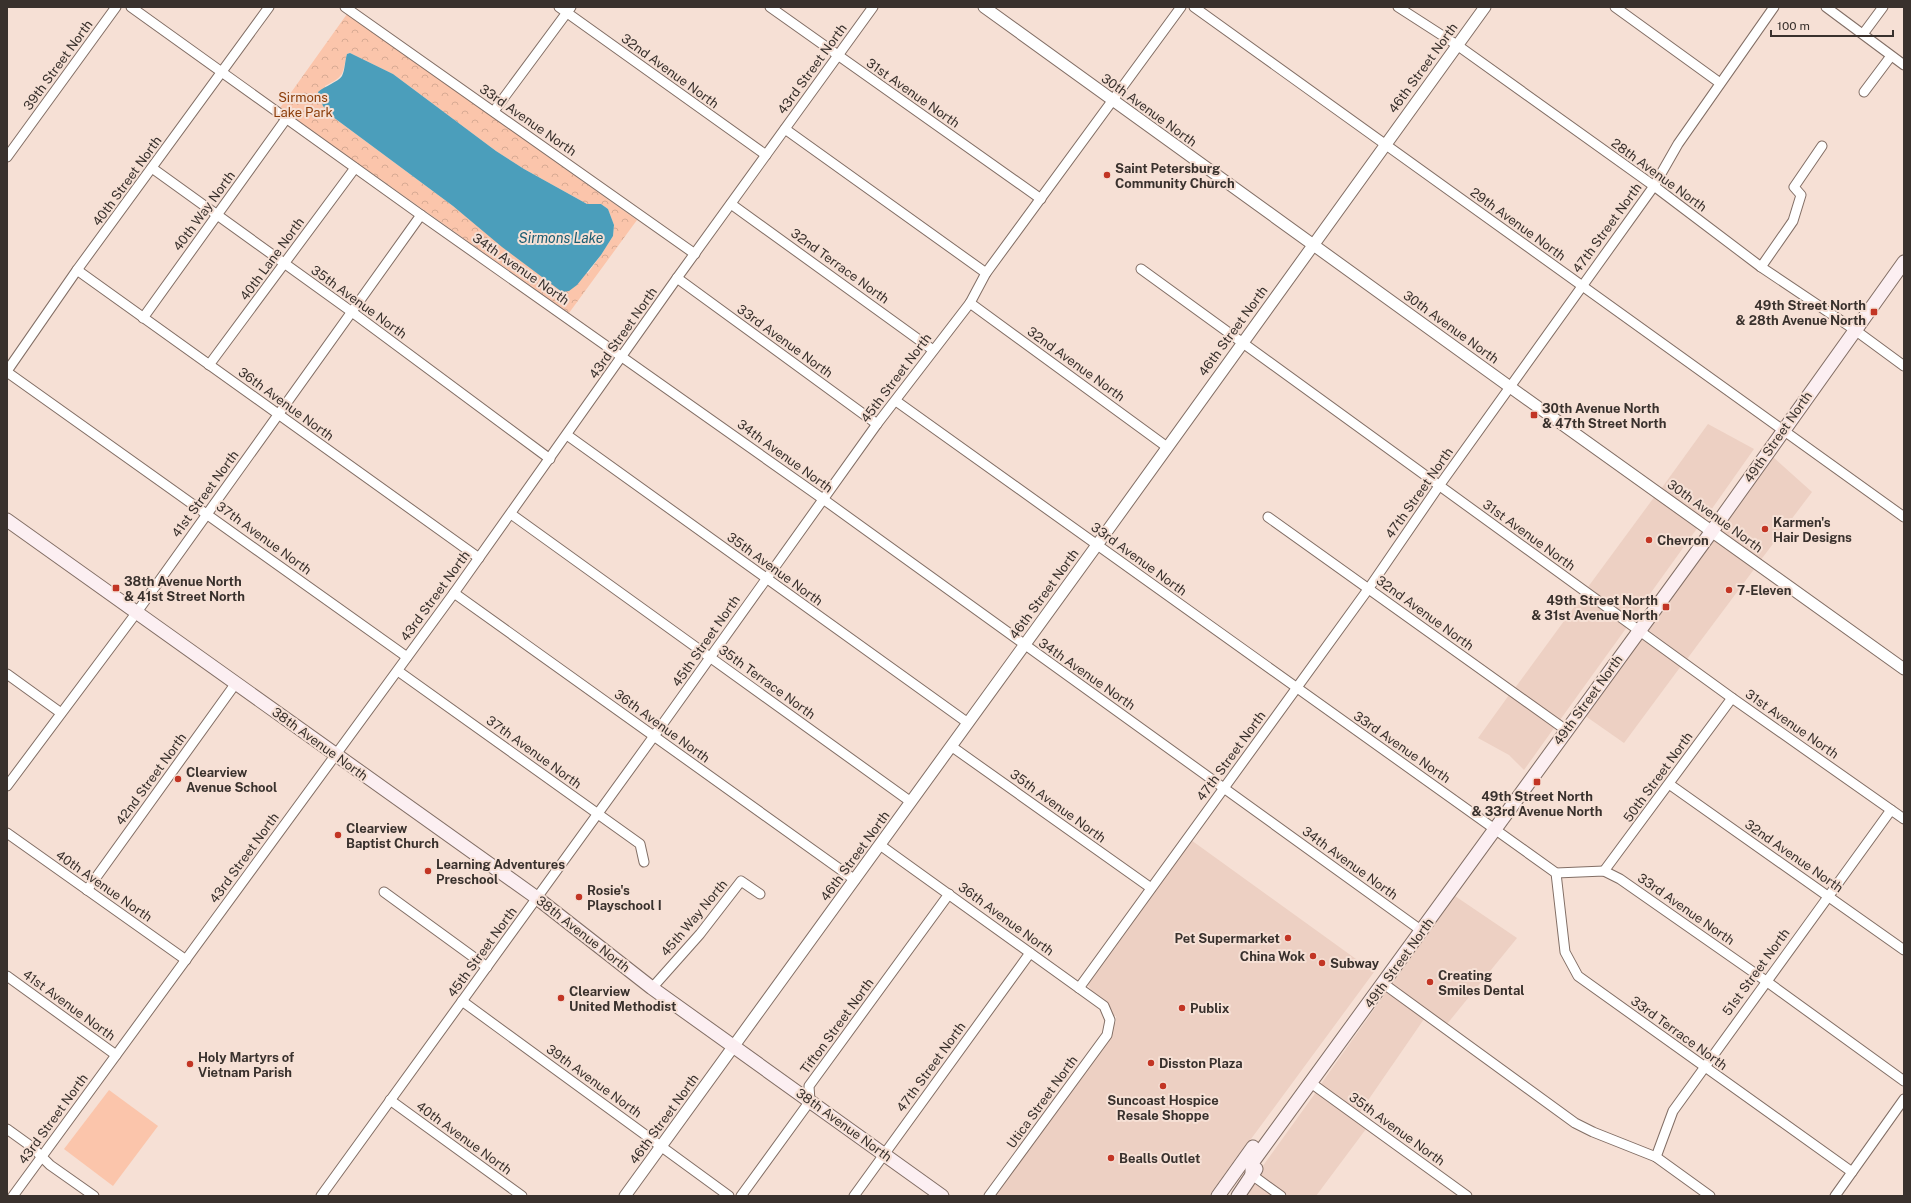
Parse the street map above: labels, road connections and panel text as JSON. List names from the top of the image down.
{
  "streets": {
    "main road": ["49th Street North", "38th Avenue North"],
    "street": [
      "39th Street North",
      "46th Street North",
      "43rd Street North",
      "32nd Avenue North",
      "31st Avenue North",
      "30th Avenue North",
      "33rd Avenue North",
      "28th Avenue North",
      "40th Street North",
      "40th Way North",
      "29th Avenue North",
      "47th Street North",
      "40th Lane North",
      "32nd Terrace North",
      "34th Avenue North",
      "35th Avenue North",
      "45th Street North",
      "36th Avenue North",
      "41st Street North",
      "37th Avenue North",
      "35th Terrace North",
      "50th Street North",
      "42nd Street North",
      "40th Avenue North",
      "45th Way North",
      "51st Street North",
      "41st Avenue North",
      "Tifton Street North",
      "33rd Terrace North",
      "39th Avenue North",
      "Utica Street North"
    ]
  },
  "crossings": [
    ["46th Street North", "32nd Avenue North"],
    ["46th Street North", "31st Avenue North"],
    ["46th Street North", "30th Avenue North"],
    ["46th Street North", "33rd Avenue North"],
    ["46th Street North", "28th Avenue North"],
    ["46th Street North", "29th Avenue North"],
    ["46th Street North", "34th Avenue North"],
    ["46th Street North", "35th Avenue North"],
    ["46th Street North", "36th Avenue North"],
    ["46th Street North", "35th Terrace North"],
    ["46th Street North", "38th Avenue North"],
    ["46th Street North", "39th Avenue North"],
    ["43rd Street North", "32nd Avenue North"],
    ["43rd Street North", "31st Avenue North"],
    ["43rd Street North", "33rd Avenue North"],
    ["43rd Street North", "32nd Terrace North"],
    ["43rd Street North", "34th Avenue North"],
    ["43rd Street North", "35th Avenue North"],
    ["43rd Street North", "36th Avenue North"],
    ["43rd Street North", "37th Avenue North"],
    ["43rd Street North", "35th Terrace North"],
    ["43rd Street North", "38th Avenue North"],
    ["43rd Street North", "40th Avenue North"],
    ["43rd Street North", "41st Avenue North"],
    ["32nd Avenue North", "47th Street North"],
    ["32nd Avenue North", "45th Street North"],
    ["32nd Avenue North", "49th Street North"],
    ["32nd Avenue North", "50th Street North"],
    ["32nd Avenue North", "51st Street North"],
    ["31st Avenue North", "47th Street North"],
    ["31st Avenue North", "45th Street North"],
    ["31st Avenue North", "49th Street North"],
    ["31st Avenue North", "50th Street North"],
    ["31st Avenue North", "51st Street North"],
    ["30th Avenue North", "47th Street North"],
    ["30th Avenue North", "45th Street North"],
    ["30th Avenue North", "49th Street North"],
    ["33rd Avenue North", "47th Street North"],
    ["33rd Avenue North", "45th Street North"],
    ["33rd Avenue North", "49th Street North"],
    ["33rd Avenue North", "50th Street North"],
    ["33rd Avenue North", "51st Street North"],
    ["33rd Avenue North", "33rd Terrace North"],
    ["28th Avenue North", "47th Street North"],
    ["28th Avenue North", "49th Street North"],
    ["40th Street North", "34th Avenue North"],
    ["40th Street North", "35th Avenue North"],
    ["40th Street North", "36th Avenue North"],
    ["40th Street North", "37th Avenue North"],
    ["40th Way North", "34th Avenue North"],
    ["40th Way North", "35th Avenue North"],
    ["40th Way North", "36th Avenue North"],
    ["29th Avenue North", "47th Street North"],
    ["29th Avenue North", "49th Street North"],
    ["47th Street North", "34th Avenue North"],
    ["47th Street North", "35th Avenue North"],
    ["47th Street North", "36th Avenue North"],
    ["47th Street North", "38th Avenue North"],
    ["40th Lane North", "34th Avenue North"],
    ["40th Lane North", "35th Avenue North"],
    ["40th Lane North", "36th Avenue North"],
    ["32nd Terrace North", "45th Street North"],
    ["34th Avenue North", "45th Street North"],
    ["34th Avenue North", "49th Street North"],
    ["34th Avenue North", "41st Street North"],
    ["35th Avenue North", "45th Street North"],
    ["35th Avenue North", "49th Street North"],
    ["35th Avenue North", "41st Street North"],
    ["45th Street North", "36th Avenue North"],
    ["45th Street North", "37th Avenue North"],
    ["45th Street North", "35th Terrace North"],
    ["45th Street North", "38th Avenue North"],
    ["45th Street North", "40th Avenue North"],
    ["45th Street North", "39th Avenue North"],
    ["36th Avenue North", "41st Street North"],
    ["36th Avenue North", "Tifton Street North"],
    ["36th Avenue North", "Utica Street North"],
    ["41st Street North", "37th Avenue North"],
    ["41st Street North", "38th Avenue North"],
    ["38th Avenue North", "42nd Street North"],
    ["38th Avenue North", "45th Way North"],
    ["38th Avenue North", "Tifton Street North"],
    ["42nd Street North", "40th Avenue North"],
    ["51st Street North", "33rd Terrace North"]
  ],
  "water": ["Sirmons Lake"],
  "parks": ["Sirmons Lake Park"],
  "places": {
    "other": [
      "Saint Petersburg Community Church",
      "Karmen's Hair Designs",
      "Chevron",
      "7-Eleven",
      "Clearview Avenue School",
      "Clearview Baptist Church",
      "Learning Adventures Preschool",
      "Rosie's Playschool I",
      "Pet Supermarket",
      "China Wok",
      "Subway",
      "Creating Smiles Dental",
      "Clearview United Methodist",
      "Publix",
      "Disston Plaza",
      "Holy Martyrs of Vietnam Parish",
      "Suncoast Hospice Resale Shoppe",
      "Bealls Outlet"
    ],
    "transit": [
      "49th Street North & 28th Avenue North",
      "30th Avenue North & 47th Street North",
      "38th Avenue North & 41st Street North",
      "49th Street North & 31st Avenue North",
      "49th Street North & 33rd Avenue North"
    ]
  },
  "scale_bar": "100 m"
}
